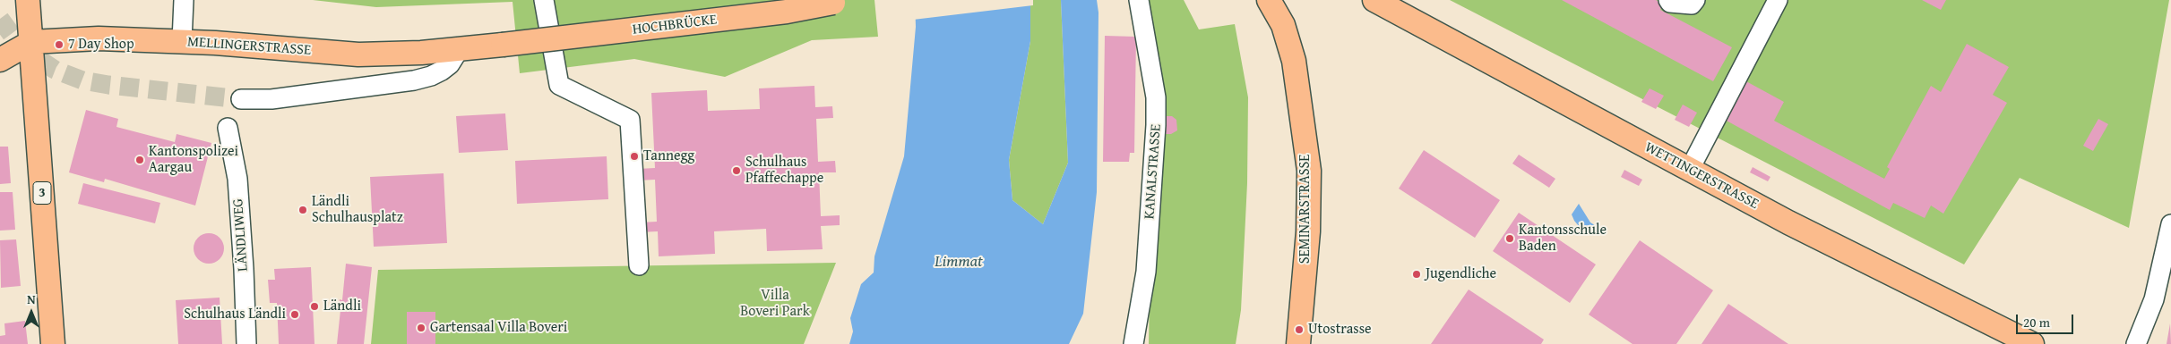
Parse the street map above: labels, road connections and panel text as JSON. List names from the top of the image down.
{
  "streets": {
    "main road": [
      "HOCHBRÜCKE",
      "MELLINGERSTRASSE",
      "WETTINGERSTRASSE",
      "3",
      "SEMINARSTRASSE"
    ],
    "street": ["KANALSTRASSE", "LÄNDLIWEG"]
  },
  "crossings": [
    ["HOCHBRÜCKE", "MELLINGERSTRASSE"],
    ["MELLINGERSTRASSE", "3"]
  ],
  "water": ["Limmat"],
  "parks": ["Villa Boveri Park"],
  "places": [
    "7 Day Shop",
    "Tannegg",
    "Kantonspolizei Aargau",
    "Schulhaus Pfaffechappe",
    "Ländli Schulhausplatz",
    "Kantonsschule Baden",
    "Jugendliche",
    "Ländli",
    "Schulhaus Ländli",
    "Gartensaal Villa Boveri",
    "Utostrasse"
  ],
  "scale_bar": "20 m",
  "north": "top"
}
